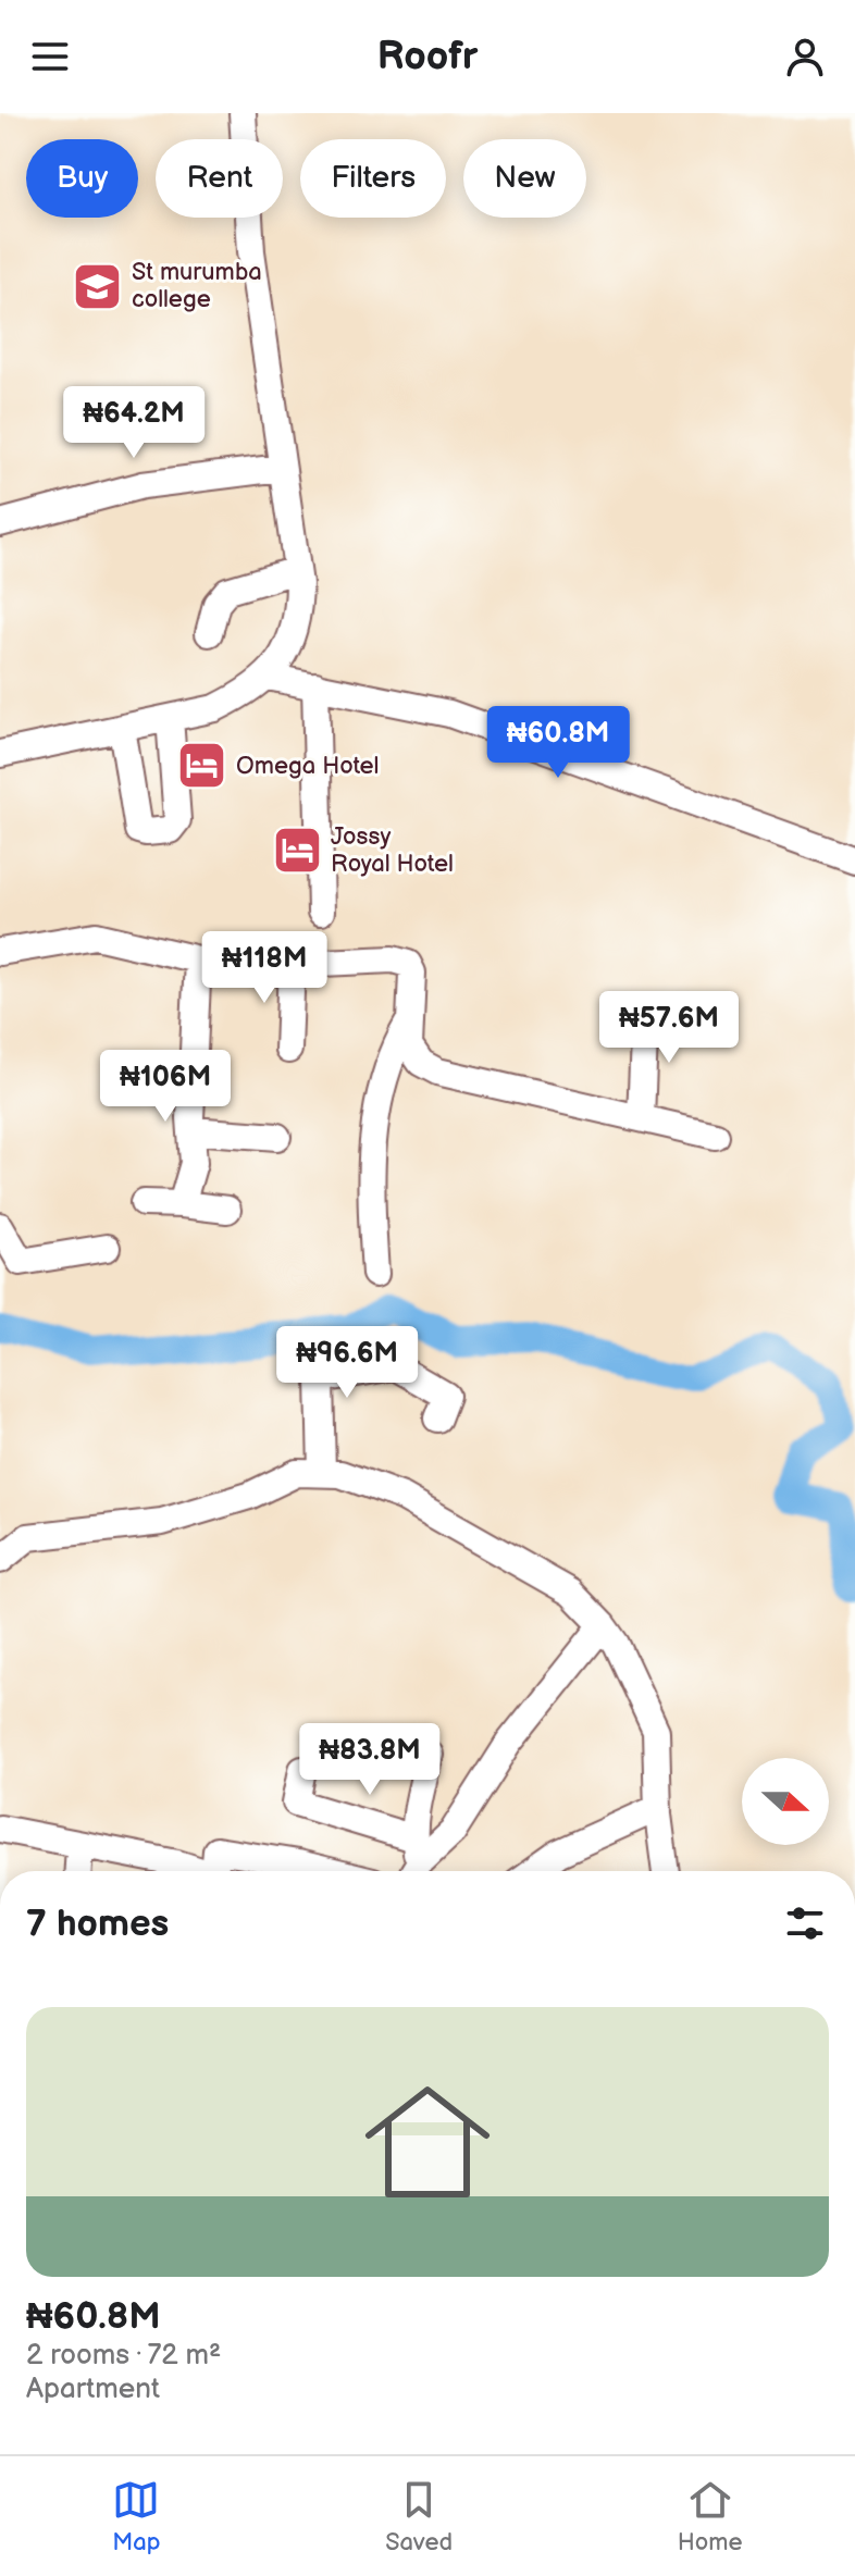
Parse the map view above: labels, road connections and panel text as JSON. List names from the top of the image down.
{
  "places": {
    "school or university": ["St murumba college"],
    "hotel": ["Omega Hotel", "Jossy Royal Hotel"]
  },
  "north": "right",
  "page": {
    "header": "Roofr",
    "chip": [
      "Buy",
      "Rent",
      "Filters",
      "New"
    ],
    "price": [
      "₦64.2M",
      "₦60.8M",
      "₦118M",
      "₦57.6M",
      "₦106M",
      "₦96.6M",
      "₦83.8M"
    ],
    "heading": "7 homes",
    "list": [
      {
        "name": "₦60.8M",
        "note": "2 rooms · 72 m² · Apartment"
      }
    ],
    "tabs": ["Map", "Saved", "Home"]
  }
}
